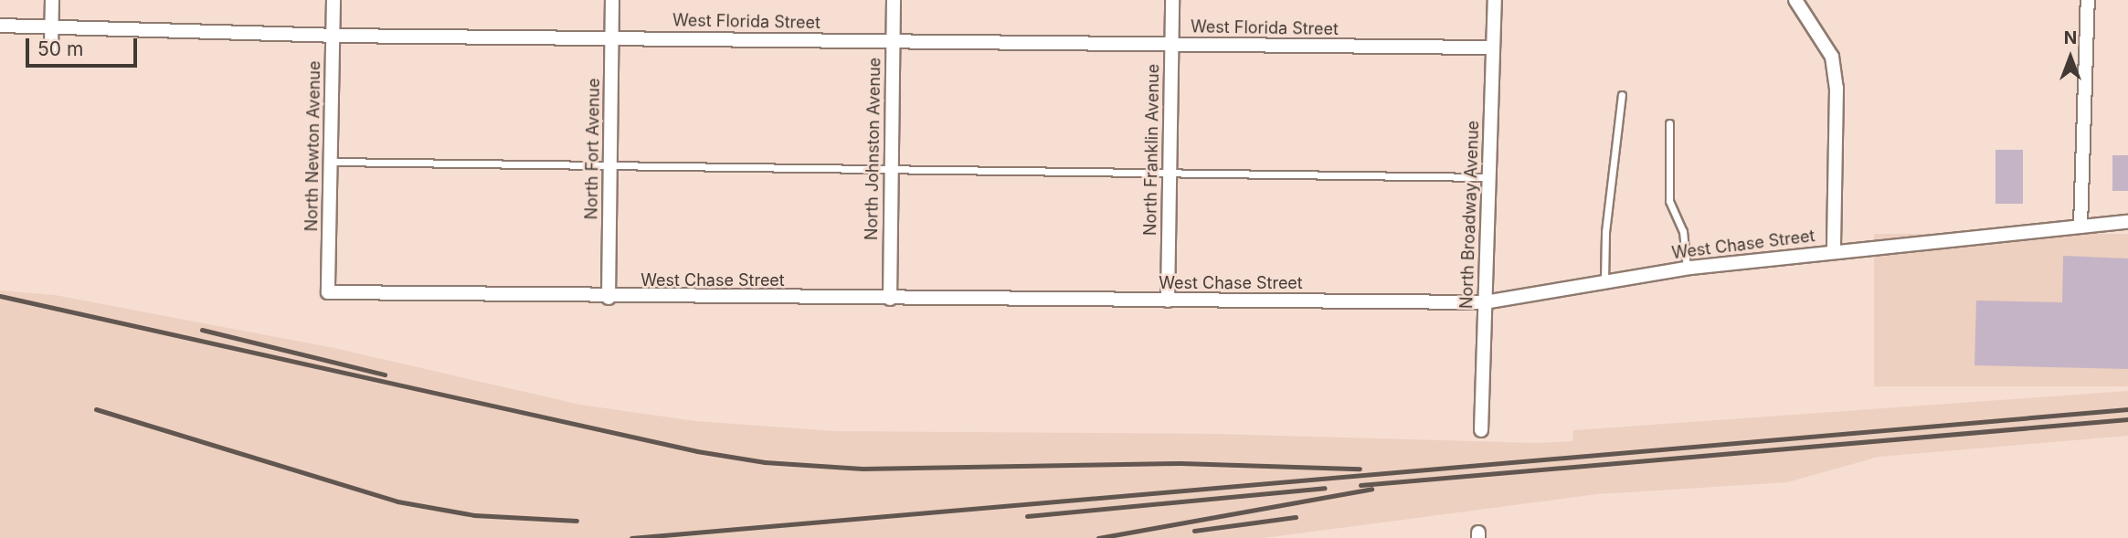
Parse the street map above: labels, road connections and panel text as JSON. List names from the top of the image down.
{
  "streets": {
    "street": [
      "West Florida Street",
      "North Newton Avenue",
      "North Fort Avenue",
      "North Johnston Avenue",
      "North Franklin Avenue",
      "North Broadway Avenue",
      "West Chase Street"
    ]
  },
  "crossings": [
    ["West Florida Street", "North Newton Avenue"],
    ["West Florida Street", "North Fort Avenue"],
    ["West Florida Street", "North Johnston Avenue"],
    ["West Florida Street", "North Franklin Avenue"],
    ["West Florida Street", "North Broadway Avenue"],
    ["North Newton Avenue", "West Chase Street"],
    ["North Fort Avenue", "West Chase Street"],
    ["North Johnston Avenue", "West Chase Street"],
    ["North Franklin Avenue", "West Chase Street"],
    ["North Broadway Avenue", "West Chase Street"]
  ],
  "scale_bar": "50 m",
  "north": "top"
}
